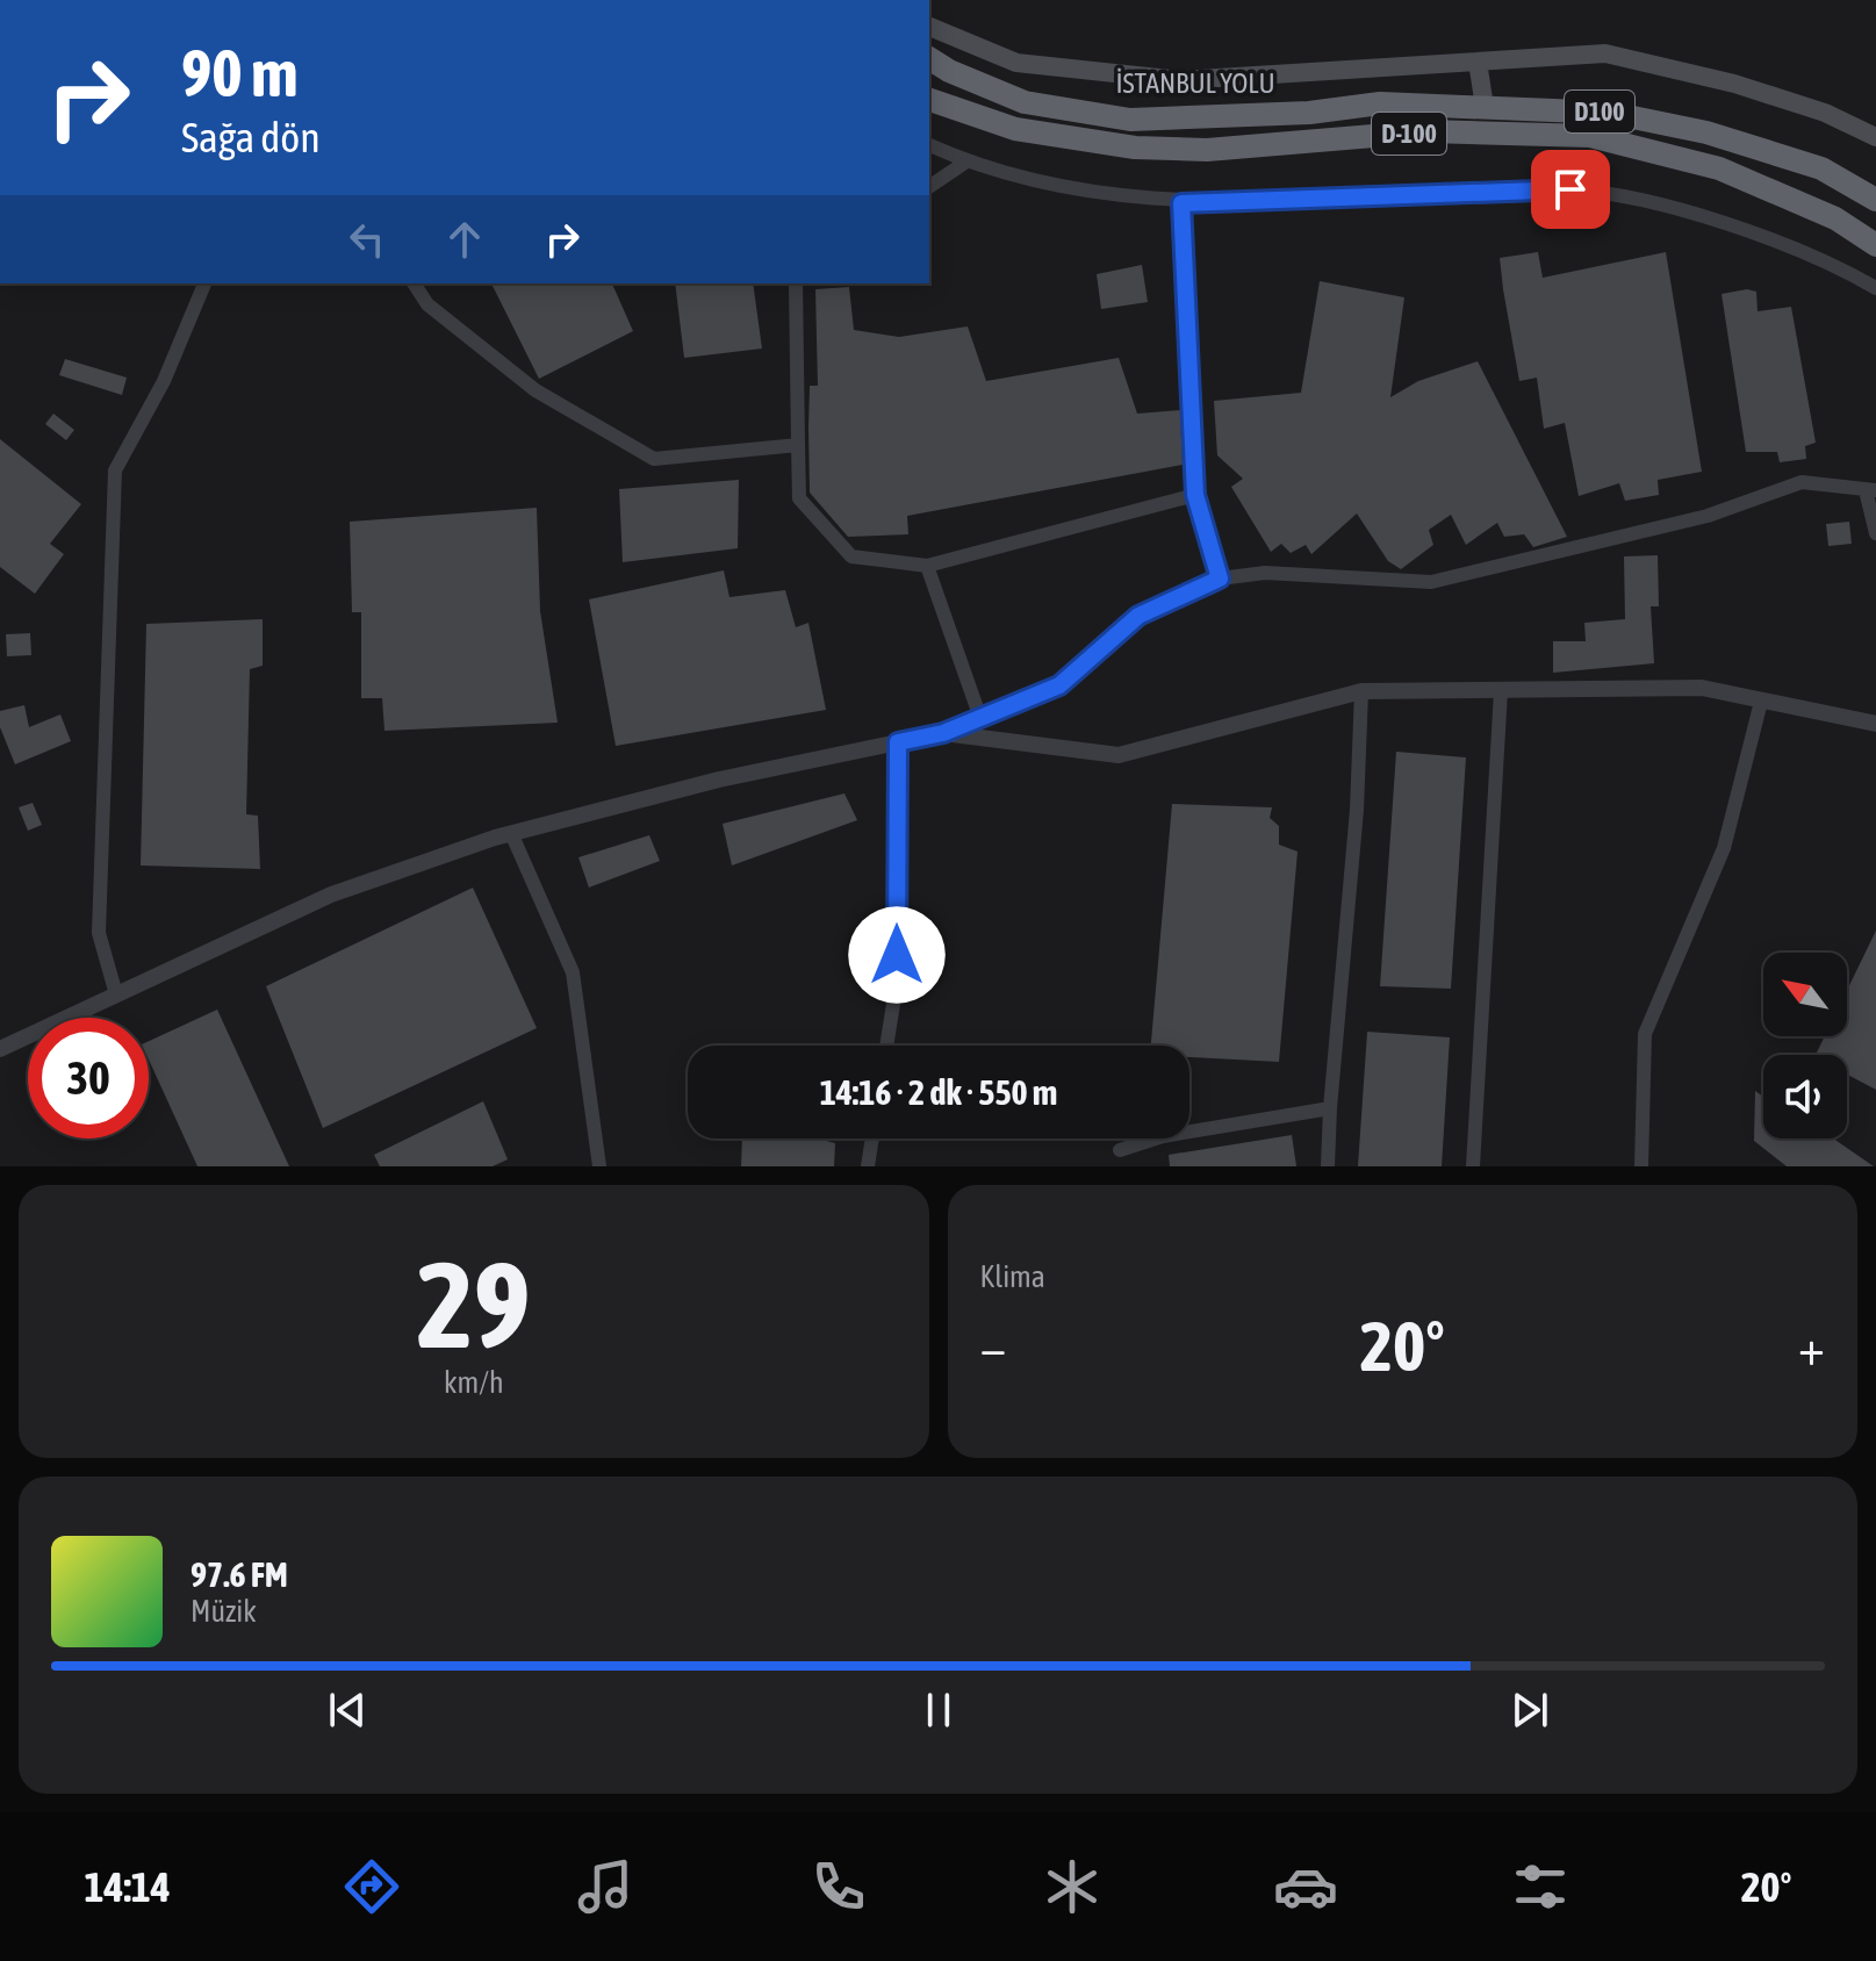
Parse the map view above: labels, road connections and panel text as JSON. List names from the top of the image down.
{
  "streets": {
    "highway": ["İSTANBUL YOLU", "D100", "D-100"]
  },
  "crossings": [
    ["İSTANBUL YOLU", "D100"]
  ],
  "north": "top left",
  "page": {
    "turn": ["90 m", "Sağa dön"],
    "limit": "30",
    "trip": "14:16 · 2 dk · 550 m",
    "tile": [
      ["29", "km/h"],
      "Klima"
    ],
    "heat": ["−", "20°", "+"],
    "song": ["97.6 FM", "Müzik"],
    "tabs": ["14:14", "20°"]
  }
}
